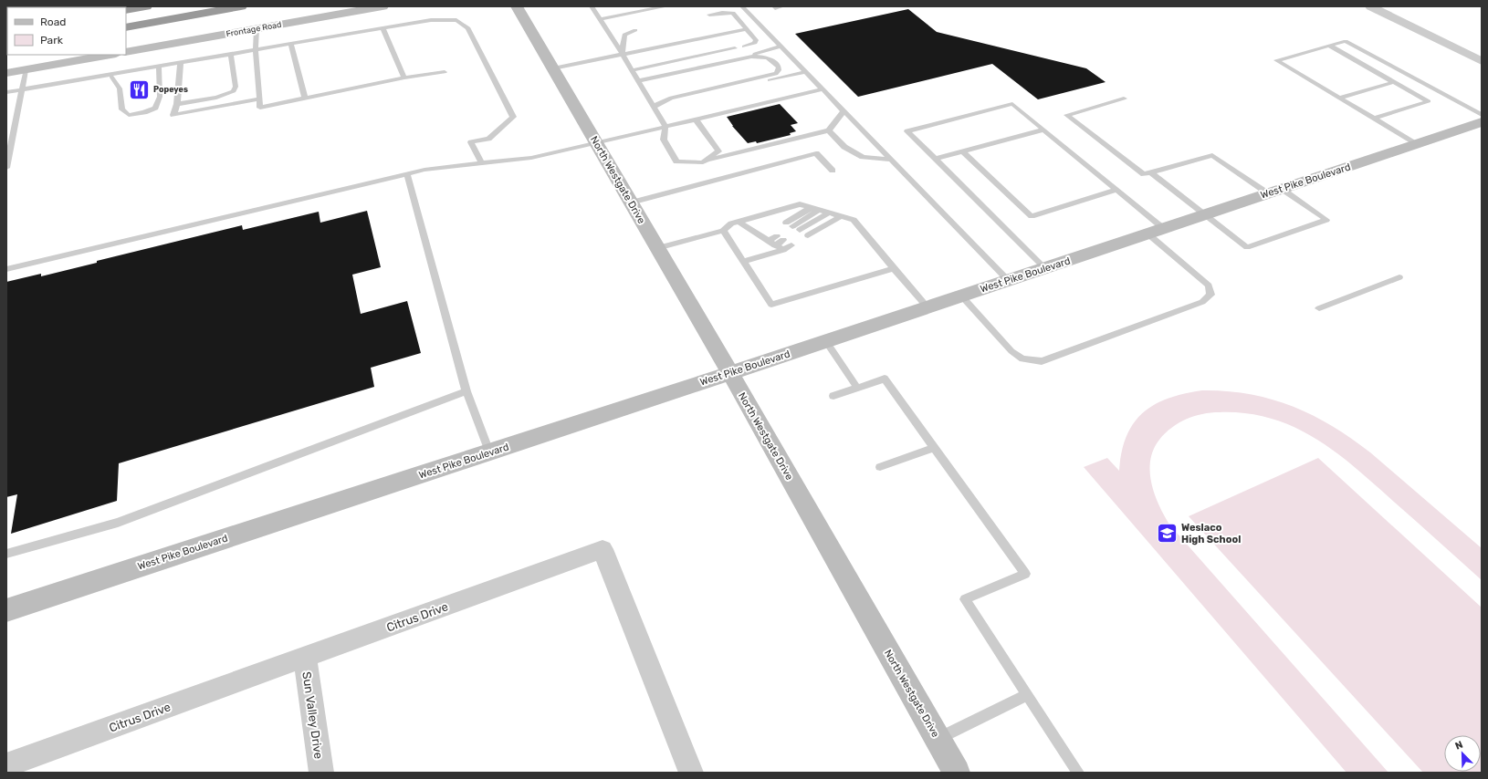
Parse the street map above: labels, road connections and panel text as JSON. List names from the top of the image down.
{
  "streets": {
    "street": [
      "Frontage Road",
      "North Westgate Drive",
      "West Pike Boulevard",
      "Citrus Drive",
      "Sun Valley Drive"
    ]
  },
  "crossings": [
    ["North Westgate Drive", "West Pike Boulevard"],
    ["Citrus Drive", "Sun Valley Drive"]
  ],
  "places": {
    "restaurant": ["Popeyes"],
    "school or university": ["Weslaco High School"]
  },
  "legend": ["Road", "Park"],
  "north": "top left"
}
